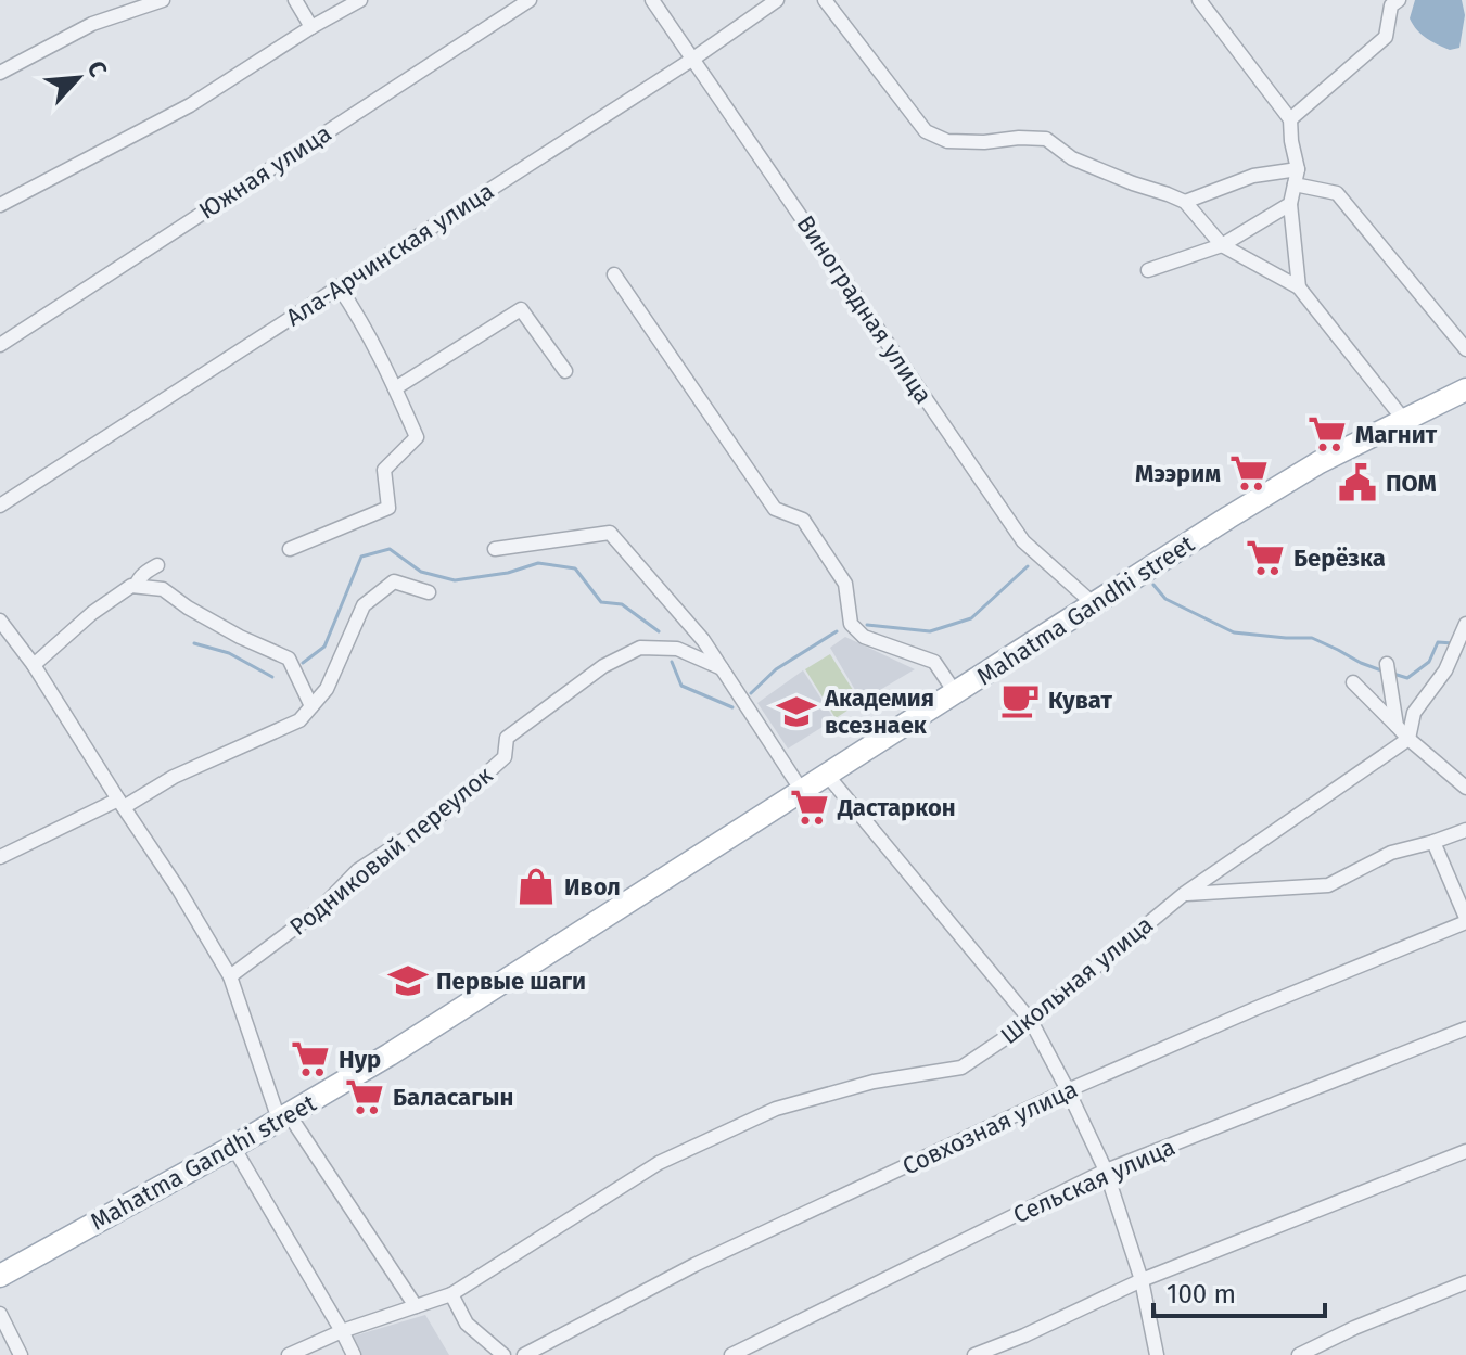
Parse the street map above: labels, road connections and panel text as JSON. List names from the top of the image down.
{
  "streets": {
    "main road": ["Mahatma Gandhi street"],
    "street": [
      "Южная улица",
      "Ала-Арчинская улица",
      "Виноградная улица",
      "Родниковый переулок",
      "Школьная улица",
      "Совхозная улица",
      "Сельская улица"
    ]
  },
  "crossings": [
    ["Ала-Арчинская улица", "Виноградная улица"],
    ["Виноградная улица", "Mahatma Gandhi street"]
  ],
  "places": {
    "supermarket": [
      "Магнит",
      "Мээрим",
      "Берёзка",
      "Дастаркон",
      "Нур",
      "Баласагын"
    ],
    "public building": ["ПОМ"],
    "cafe": ["Куват"],
    "school or university": ["Академия всезнаек", "Первые шаги"],
    "shop": ["Ивол"]
  },
  "scale_bar": "100 m",
  "north": "top right"
}
